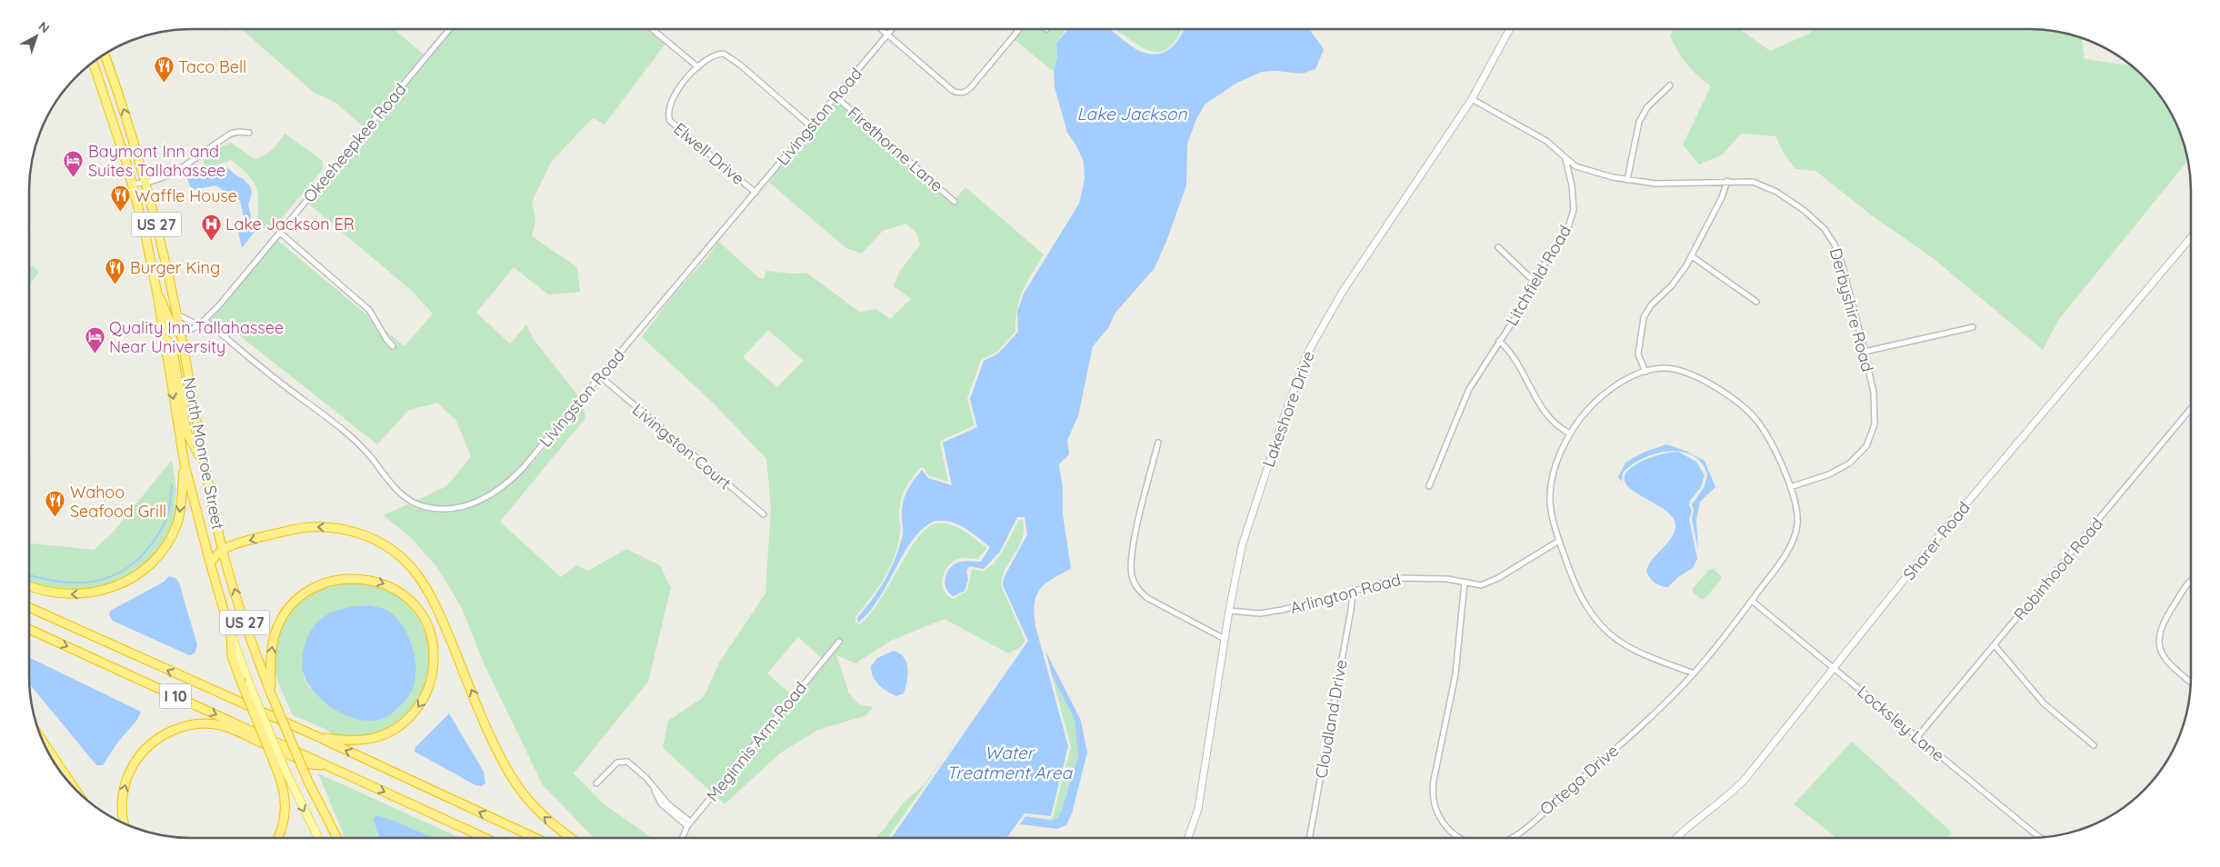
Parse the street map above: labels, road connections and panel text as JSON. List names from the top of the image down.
{
  "streets": {
    "highway": ["US 27", "North Monroe Street", "I 10"],
    "street": [
      "Livingston Road",
      "Okeeheepkee Road",
      "Firethorne Lane",
      "Elwell Drive",
      "Litchfield Road",
      "Derbyshire Road",
      "Lakeshore Drive",
      "Livingston Court",
      "Sharer Road",
      "Robinhood Road",
      "Arlington Road",
      "Cloudland Drive",
      "Locksley Lane",
      "Meginnis Arm Road",
      "Ortega Drive"
    ]
  },
  "crossings": [
    ["Livingston Road", "Okeeheepkee Road"],
    ["Livingston Road", "Firethorne Lane"],
    ["Livingston Road", "Elwell Drive"],
    ["Livingston Road", "Livingston Court"],
    ["Okeeheepkee Road", "North Monroe Street"],
    ["Litchfield Road", "Derbyshire Road"],
    ["Derbyshire Road", "Ortega Drive"],
    ["Lakeshore Drive", "Arlington Road"],
    ["Sharer Road", "Locksley Lane"],
    ["Robinhood Road", "Locksley Lane"],
    ["Arlington Road", "Cloudland Drive"],
    ["Arlington Road", "Ortega Drive"],
    ["Locksley Lane", "Ortega Drive"]
  ],
  "water": ["Lake Jackson", "Water Treatment Area"],
  "places": {
    "restaurant": [
      "Taco Bell",
      "Waffle House",
      "Burger King",
      "Wahoo Seafood Grill"
    ],
    "hotel": ["Baymont Inn and Suites Tallahassee", "Quality Inn Tallahassee Near University"],
    "hospital": ["Lake Jackson ER"]
  },
  "north": "top right"
}
